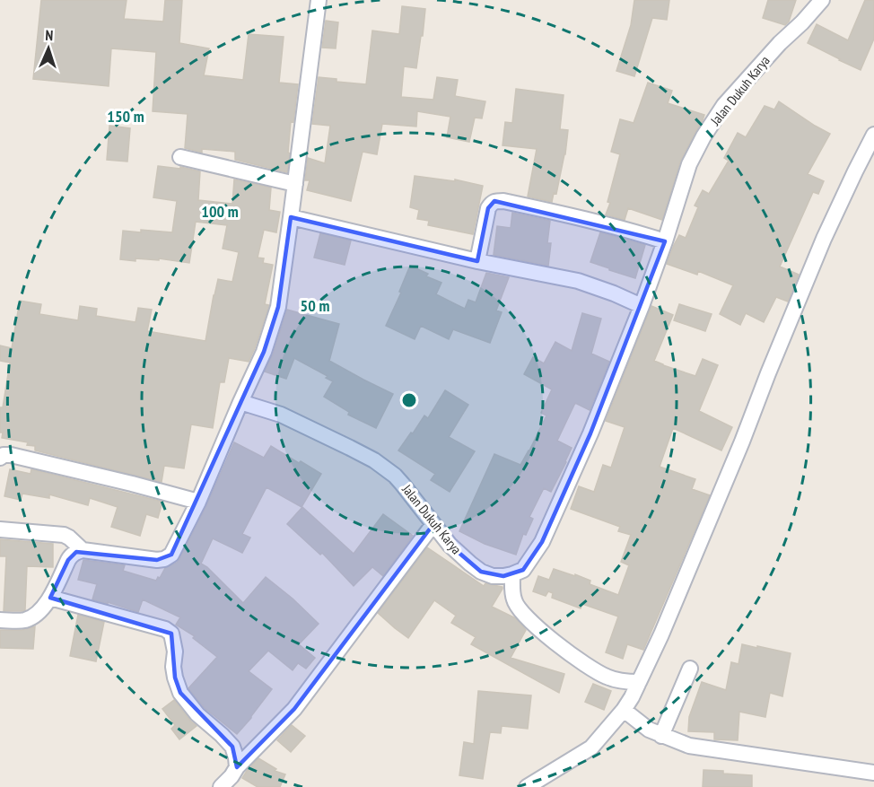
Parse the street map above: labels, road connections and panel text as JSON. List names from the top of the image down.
{
  "streets": {
    "street": ["Jalan Dukuh Karya"]
  },
  "north": "top",
  "rings": ["150 m", "100 m", "50 m"]
}
